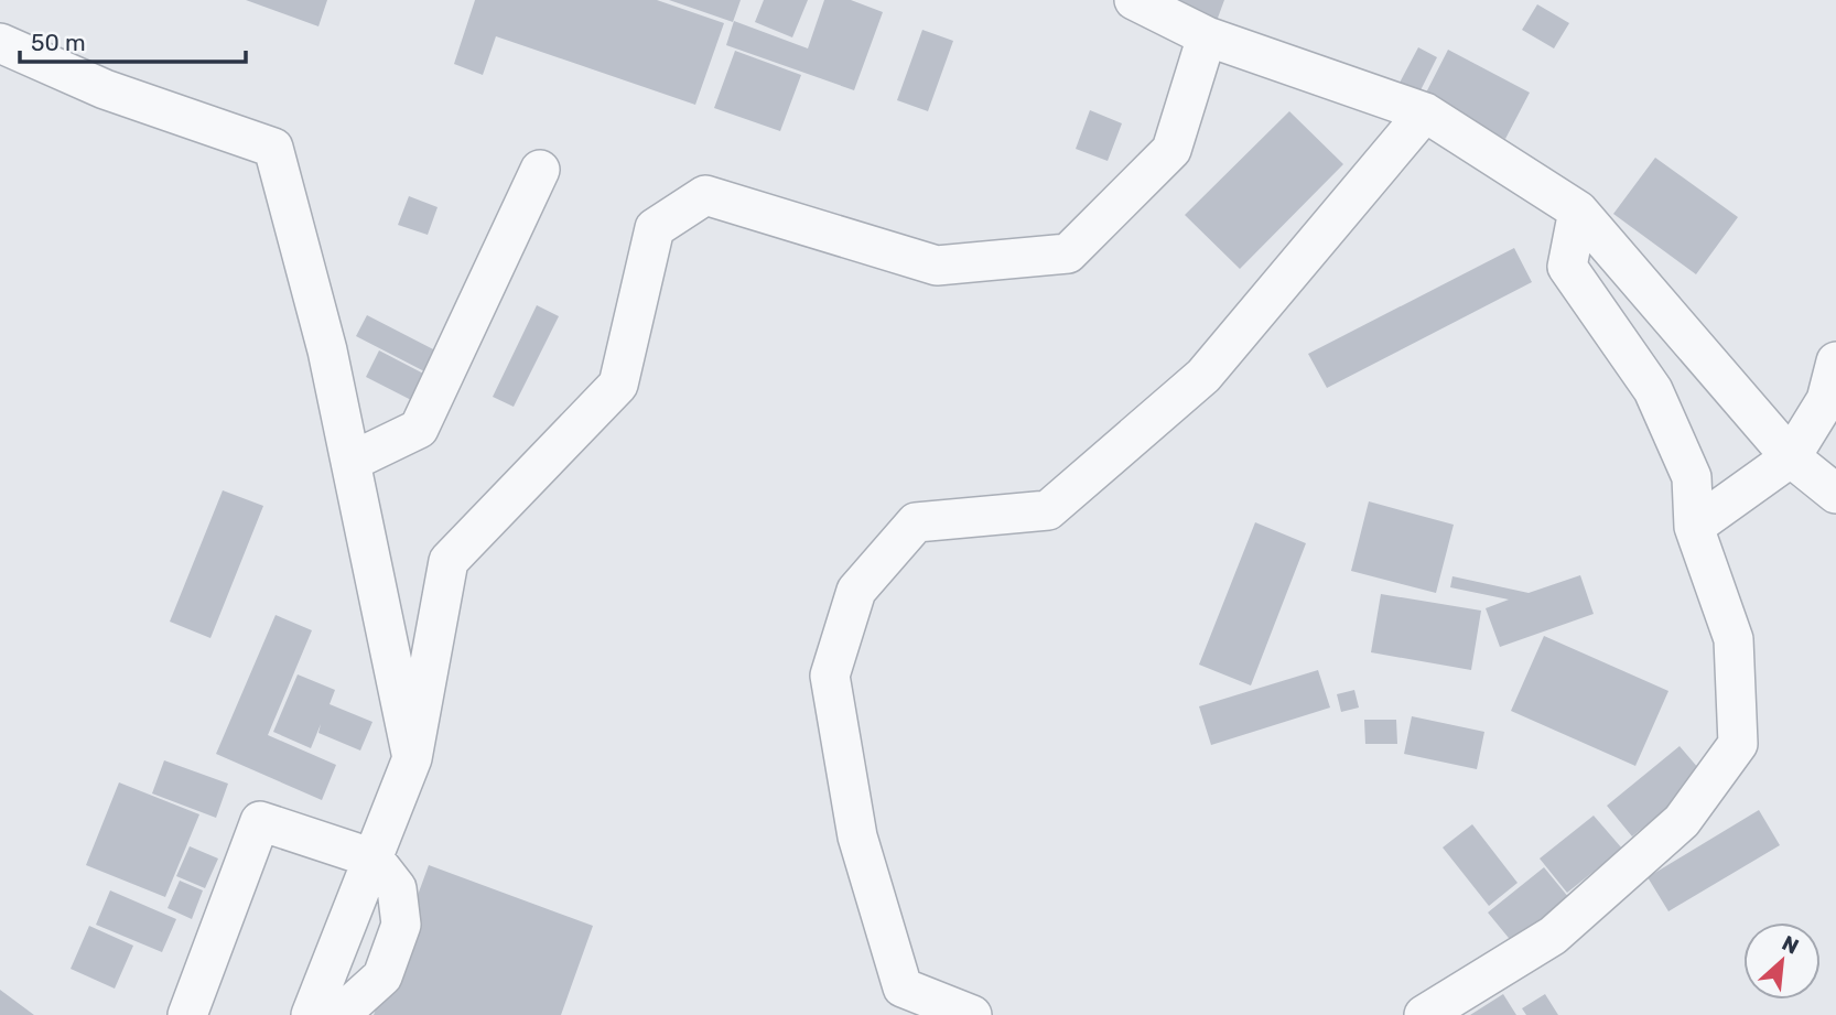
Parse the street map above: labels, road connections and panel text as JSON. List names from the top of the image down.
{
  "scale_bar": "50 m",
  "north": "top right"
}
